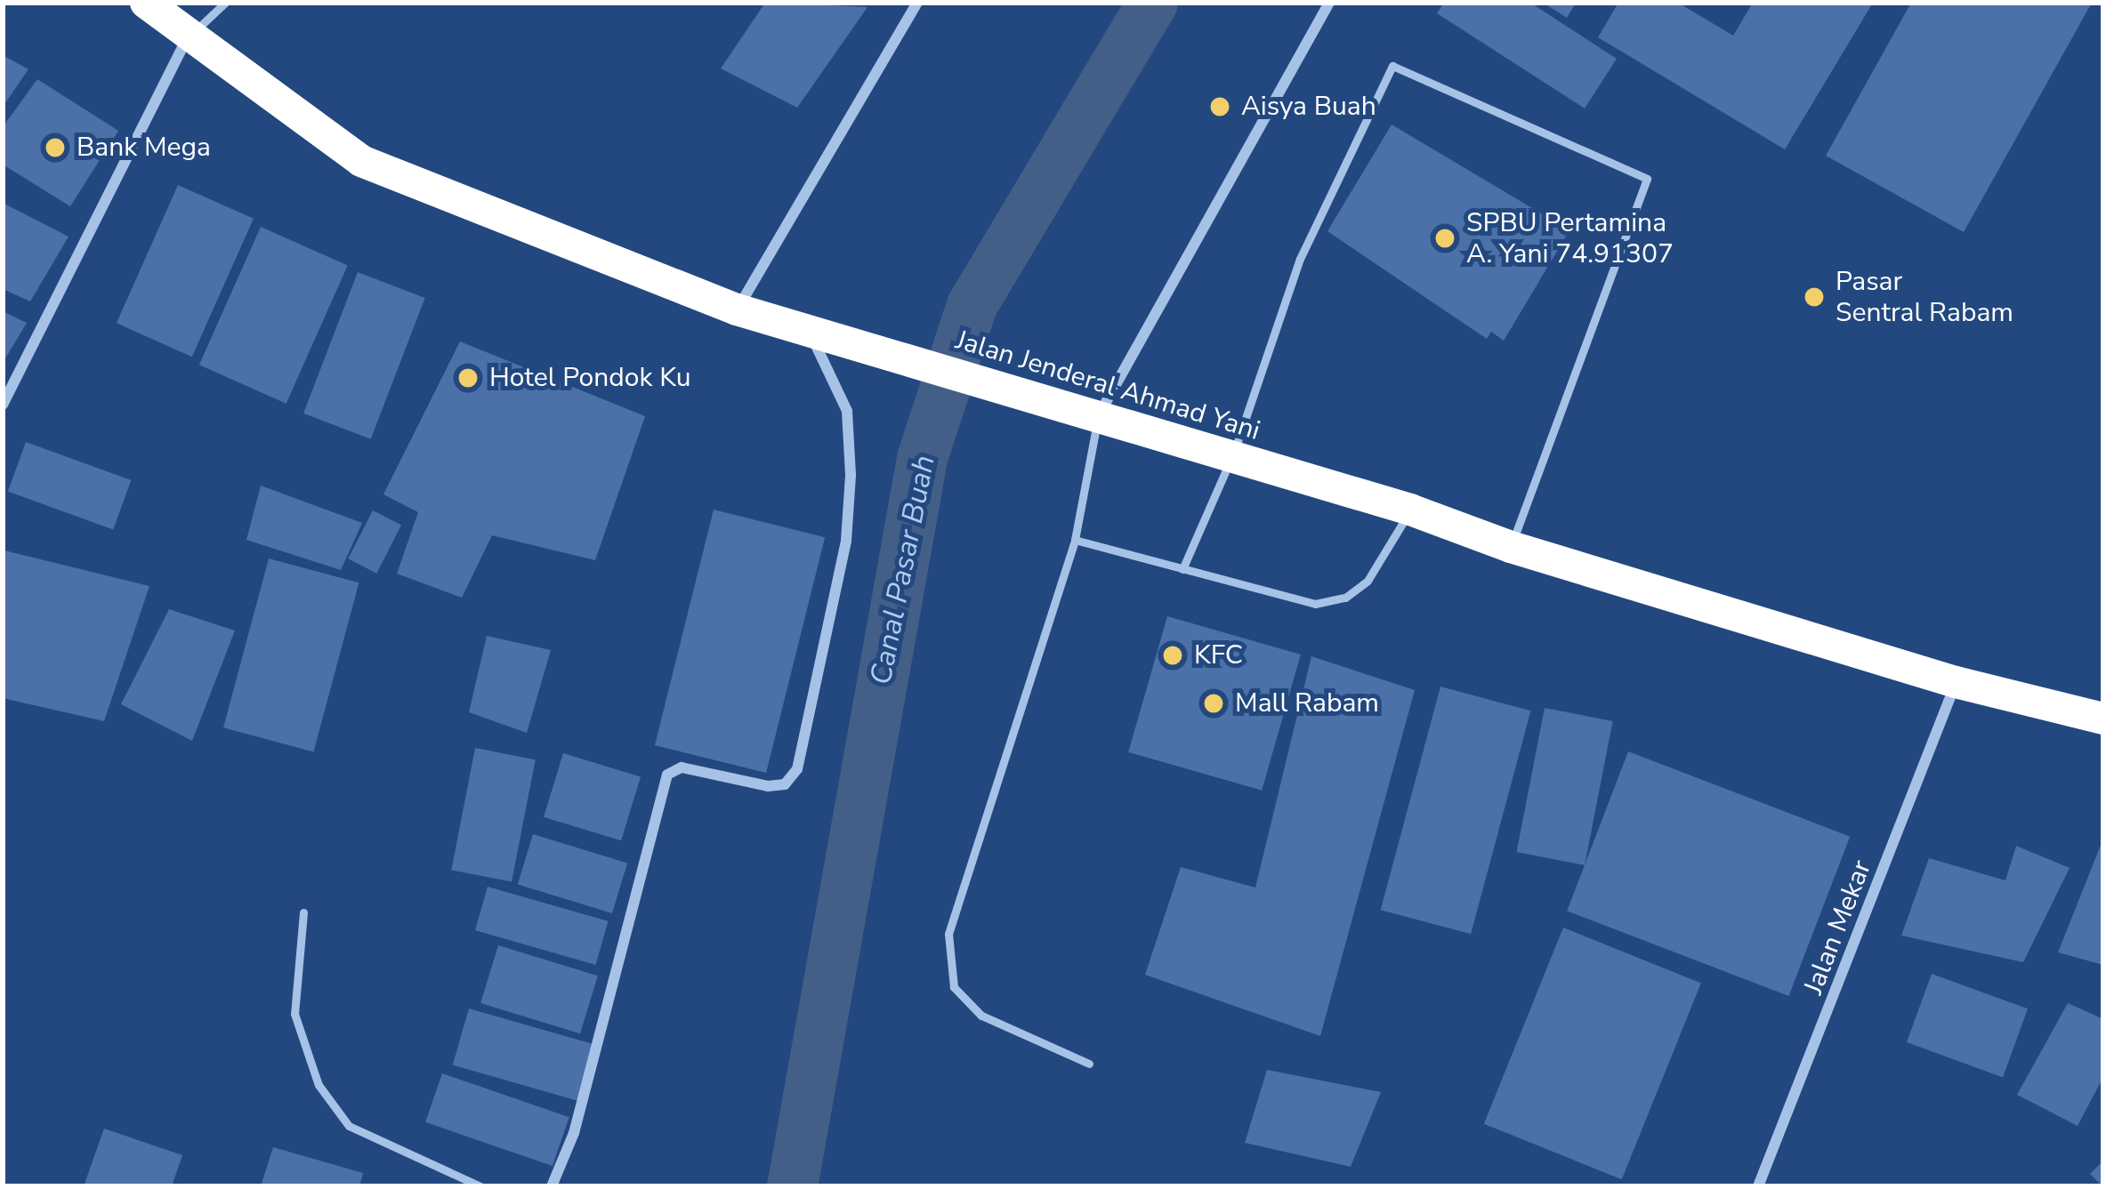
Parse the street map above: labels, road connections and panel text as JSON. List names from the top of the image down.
{
  "streets": {
    "highway": ["Jalan Jenderal Ahmad Yani"],
    "street": ["Jalan Mekar"]
  },
  "crossings": [
    ["Jalan Jenderal Ahmad Yani", "Jalan Mekar"]
  ],
  "water": ["Canal Pasar Buah"],
  "places": [
    "Aisya Buah",
    "Bank Mega",
    "SPBU Pertamina A. Yani 74.91307",
    "Pasar Sentral Rabam",
    "Hotel Pondok Ku",
    "KFC",
    "Mall Rabam"
  ]
}
